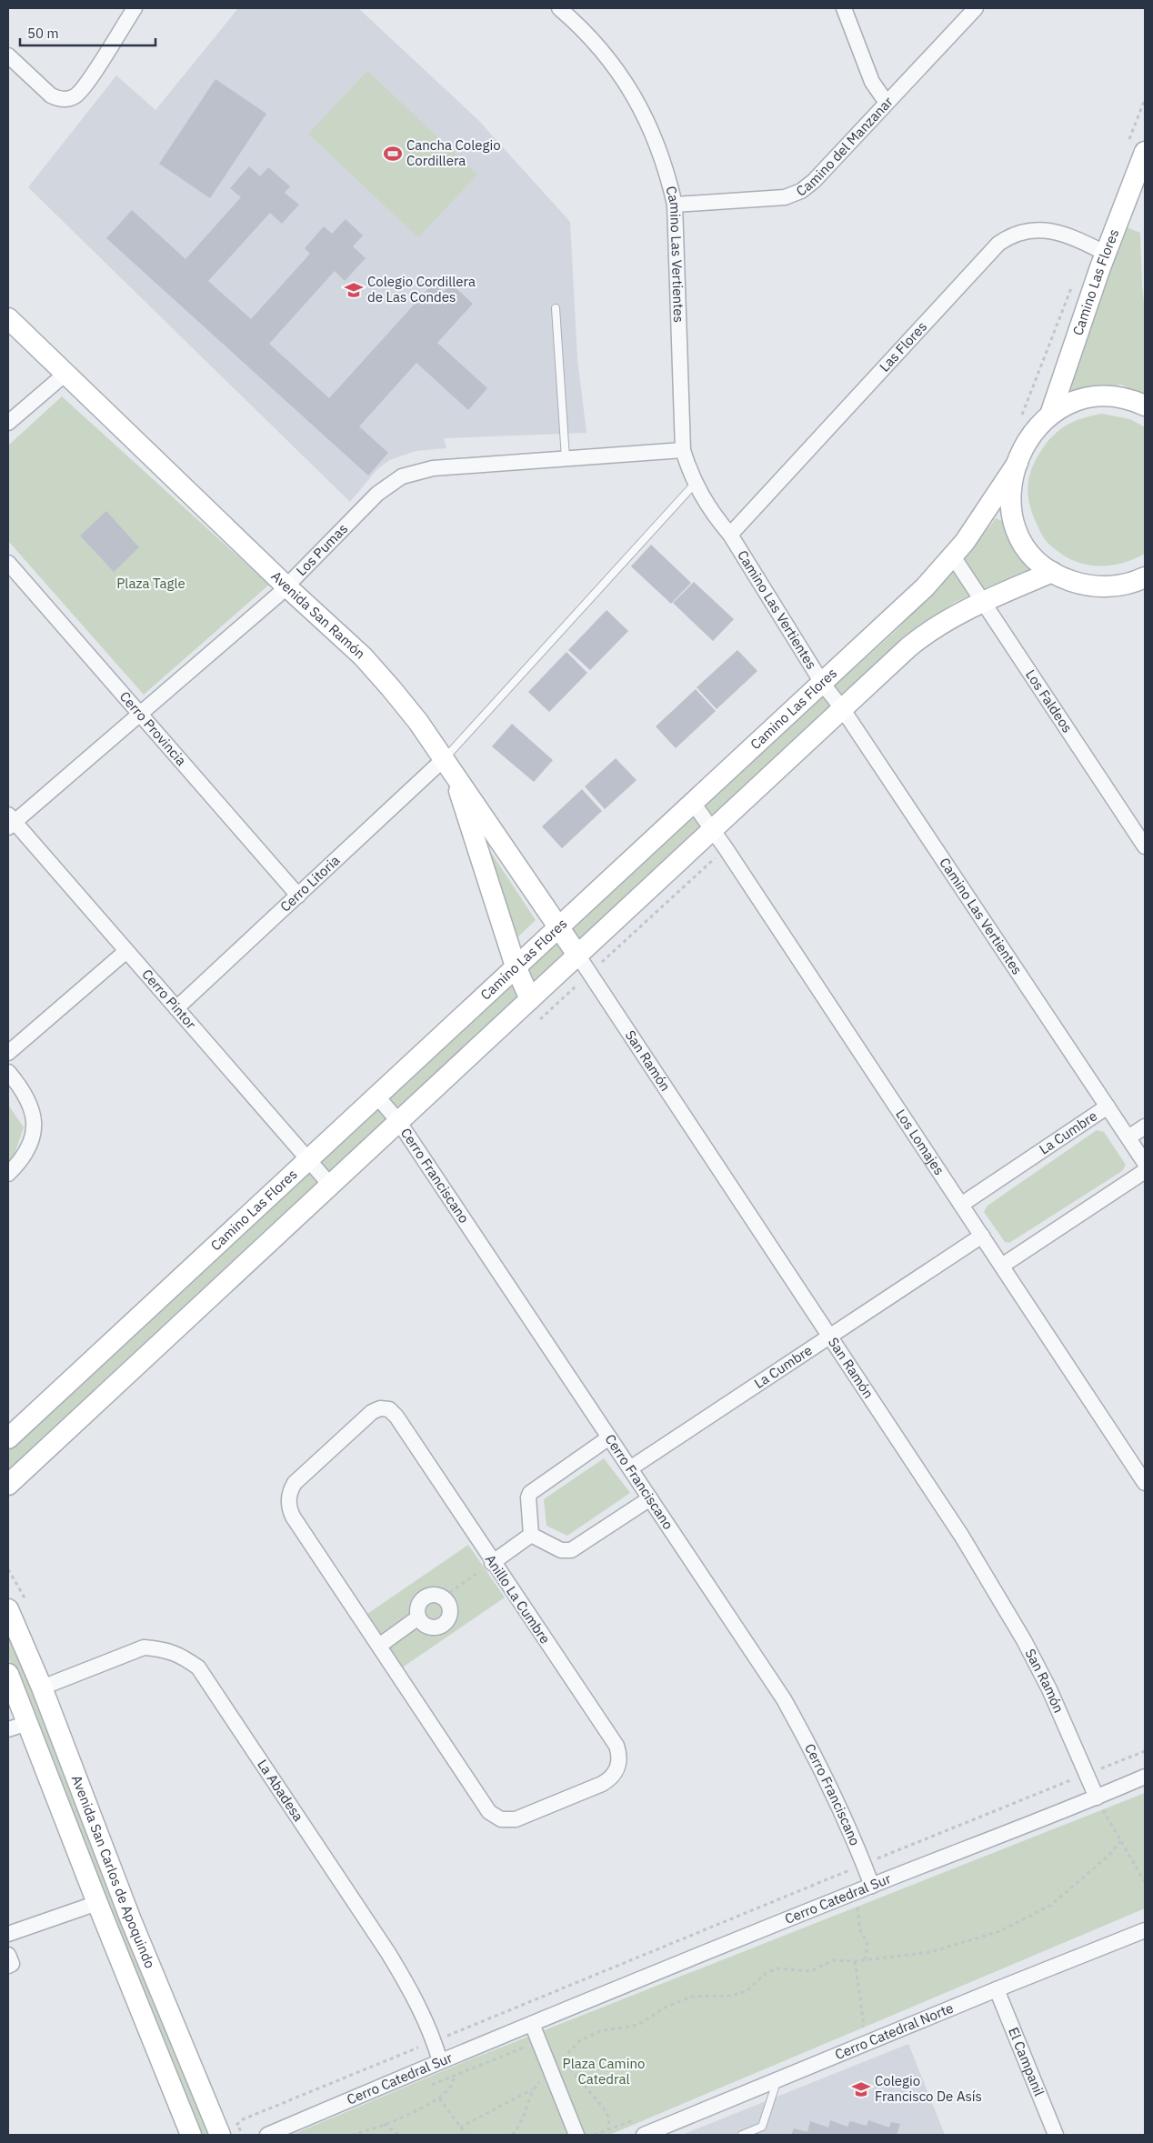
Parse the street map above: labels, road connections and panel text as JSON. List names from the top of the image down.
{
  "streets": {
    "street": [
      "Camino del Manzanar",
      "Camino Las Vertientes",
      "Camino Las Flores",
      "Las Flores",
      "Los Pumas",
      "Avenida San Ramón",
      "Los Faldeos",
      "Cerro Provincia",
      "Cerro Litoria",
      "Cerro Pintor",
      "San Ramón",
      "La Cumbre",
      "Los Lomajes",
      "Cerro Franciscano",
      "Anillo La Cumbre",
      "La Abadesa",
      "Avenida San Carlos de Apoquindo",
      "Cerro Catedral Sur",
      "Cerro Catedral Norte",
      "El Campanil"
    ]
  },
  "crossings": [
    ["Camino del Manzanar", "Camino Las Vertientes"],
    ["Camino Las Vertientes", "Camino Las Flores"],
    ["Camino Las Vertientes", "Las Flores"],
    ["Camino Las Vertientes", "Los Pumas"],
    ["Camino Las Vertientes", "La Cumbre"],
    ["Camino Las Flores", "Las Flores"],
    ["Camino Las Flores", "Avenida San Ramón"],
    ["Camino Las Flores", "Los Faldeos"],
    ["Camino Las Flores", "Cerro Pintor"],
    ["Camino Las Flores", "Los Lomajes"],
    ["Camino Las Flores", "Cerro Franciscano"],
    ["Los Pumas", "Avenida San Ramón"],
    ["Los Pumas", "Cerro Provincia"],
    ["Los Pumas", "Cerro Pintor"],
    ["Avenida San Ramón", "Cerro Litoria"],
    ["Avenida San Ramón", "San Ramón"],
    ["Cerro Provincia", "Cerro Litoria"],
    ["Cerro Litoria", "Cerro Pintor"],
    ["San Ramón", "La Cumbre"],
    ["San Ramón", "Cerro Catedral Sur"],
    ["La Cumbre", "Los Lomajes"],
    ["La Cumbre", "Cerro Franciscano"],
    ["Cerro Franciscano", "Cerro Catedral Sur"],
    ["La Abadesa", "Avenida San Carlos de Apoquindo"],
    ["La Abadesa", "Cerro Catedral Sur"],
    ["Cerro Catedral Norte", "El Campanil"]
  ],
  "parks": ["Plaza Tagle", "Plaza Camino Catedral"],
  "places": {
    "sports": ["Cancha Colegio Cordillera"],
    "school or university": ["Colegio Cordillera de Las Condes", "Colegio Francisco De Asís"]
  },
  "scale_bar": "50 m"
}
